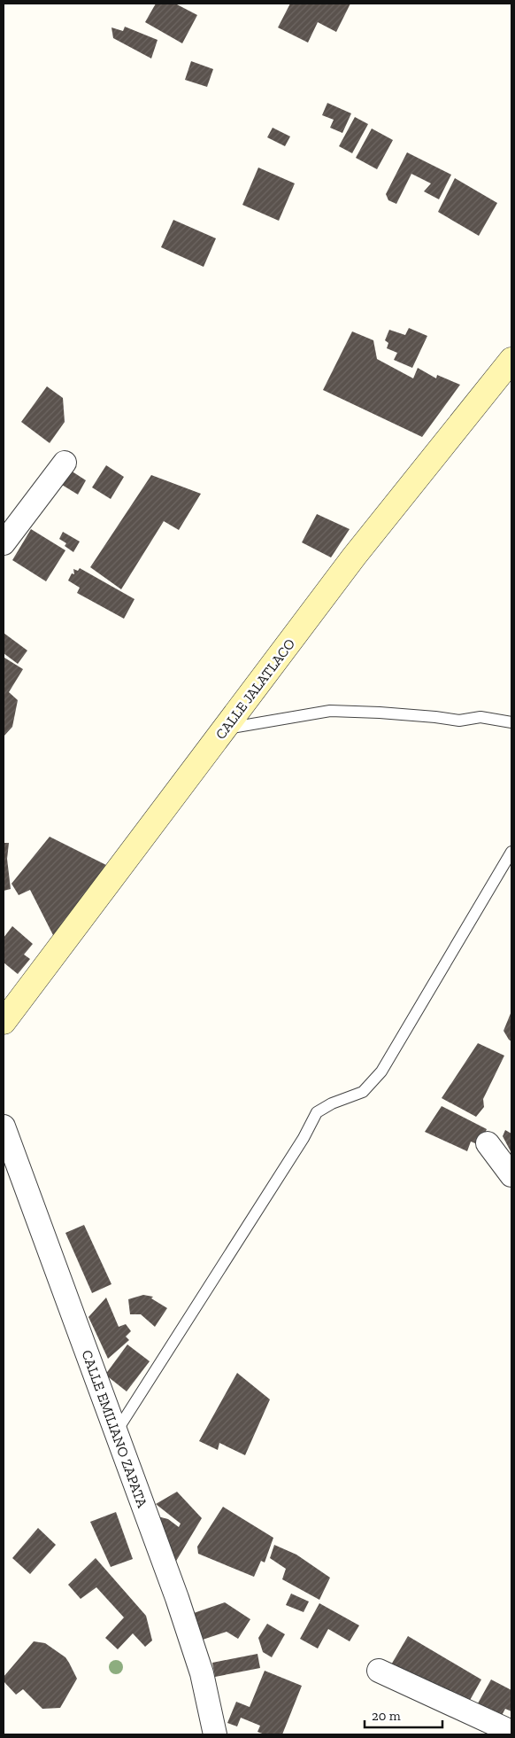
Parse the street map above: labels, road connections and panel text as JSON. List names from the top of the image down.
{
  "streets": {
    "main road": ["CALLE JALATLACO"],
    "street": ["CALLE EMILIANO ZAPATA"]
  },
  "scale_bar": "20 m"
}
